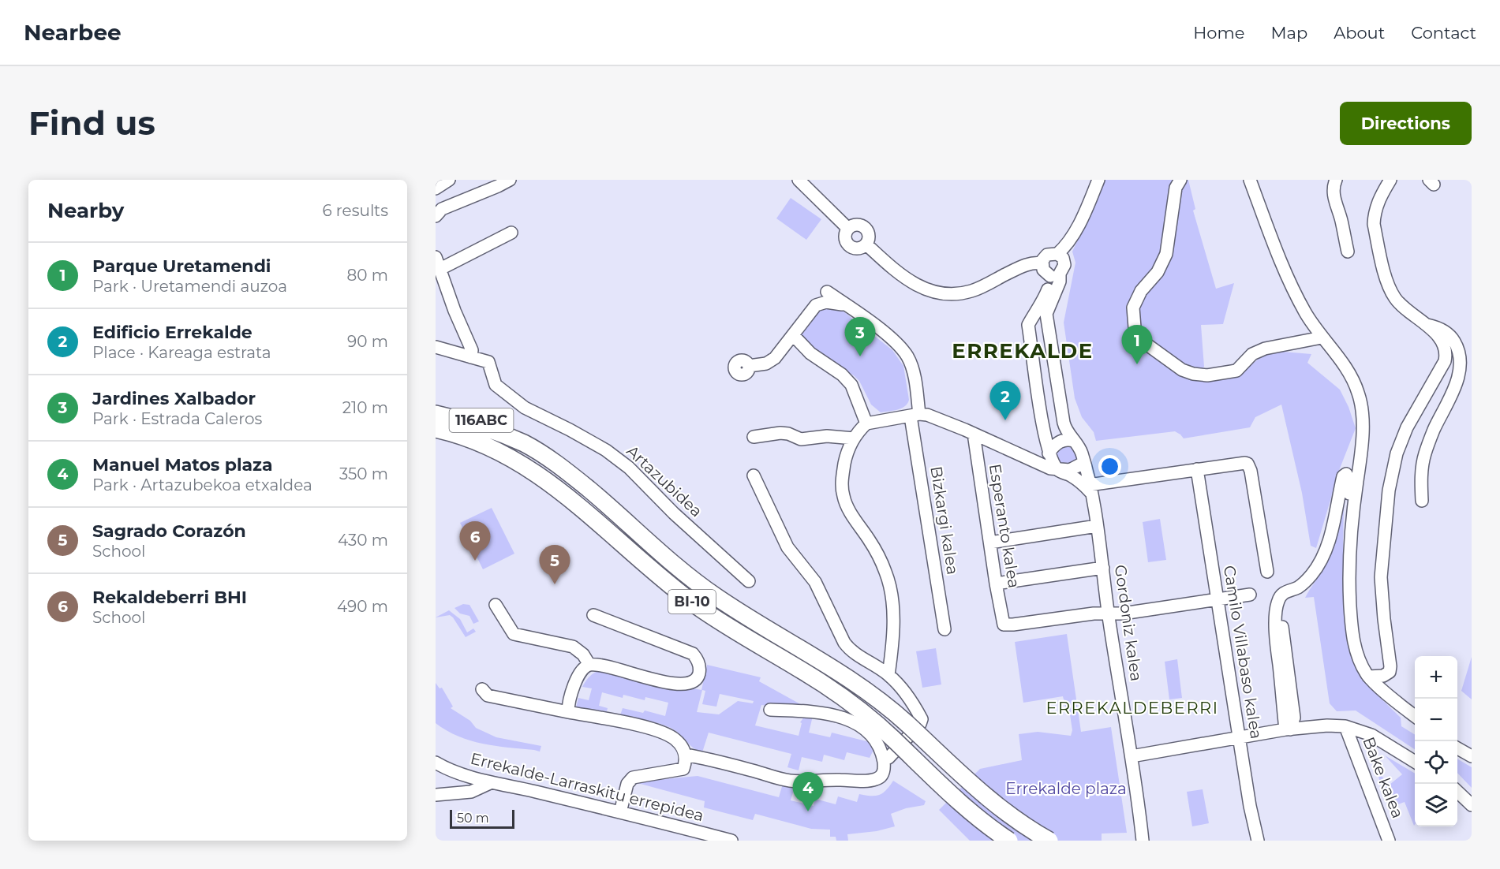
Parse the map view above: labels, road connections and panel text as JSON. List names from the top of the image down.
{
  "streets": {
    "highway": ["116ABC", "BI-10"],
    "street": [
      "Artazubidea",
      "Bizkargi kalea",
      "Esperanto kalea",
      "Gordoniz kalea",
      "Camilo Villabaso kalea",
      "Bake kalea",
      "Errekalde-Larraskitu errepidea"
    ]
  },
  "crossings": [
    ["116ABC", "BI-10"],
    ["Esperanto kalea", "Gordoniz kalea"]
  ],
  "districts": ["ERREKALDE", "ERREKALDEBERRI"],
  "parks": ["Errekalde plaza"],
  "scale_bar": "50 m",
  "page": {
    "header": "Nearbee",
    "nav": [
      "Home",
      "Map",
      "About",
      "Contact"
    ],
    "buttons": "Directions",
    "title": "Find us",
    "heading": ["Nearby", "6 results"],
    "list": [
      {
        "mark": "1",
        "name": "Parque Uretamendi",
        "note": "Park · Uretamendi auzoa",
        "value": "80 m"
      },
      {
        "mark": "2",
        "name": "Edificio Errekalde",
        "note": "Place · Kareaga estrata",
        "value": "90 m"
      },
      {
        "mark": "3",
        "name": "Jardines Xalbador",
        "note": "Park · Estrada Caleros",
        "value": "210 m"
      },
      {
        "mark": "4",
        "name": "Manuel Matos plaza",
        "note": "Park · Artazubekoa etxaldea",
        "value": "350 m"
      },
      {
        "mark": "5",
        "name": "Sagrado Corazón",
        "note": "School",
        "value": "430 m"
      },
      {
        "mark": "6",
        "name": "Rekaldeberri BHI",
        "note": "School",
        "value": "490 m"
      }
    ],
    "pins": [
      "3",
      "1",
      "2",
      "6",
      "5",
      "4"
    ],
    "map_buttons": ["+", "−"],
    "scale": "50 m"
  }
}
